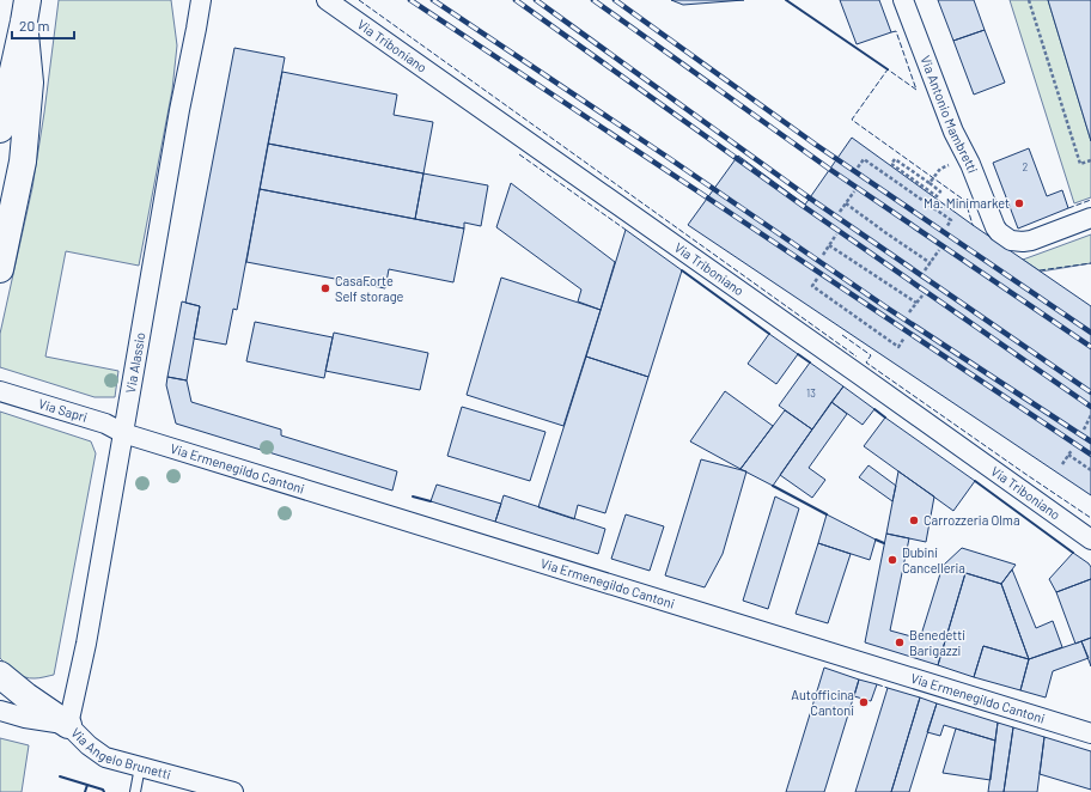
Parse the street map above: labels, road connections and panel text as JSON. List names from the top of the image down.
{
  "streets": {
    "street": [
      "Via Triboniano",
      "Via Antonio Mambretti",
      "Via Alassio",
      "Via Sapri",
      "Via Ermenegildo Cantoni",
      "Via Angelo Brunetti"
    ]
  },
  "crossings": [
    ["Via Alassio", "Via Sapri"],
    ["Via Alassio", "Via Ermenegildo Cantoni"],
    ["Via Alassio", "Via Angelo Brunetti"],
    ["Via Sapri", "Via Ermenegildo Cantoni"]
  ],
  "places": [
    "Ma. Minimarket",
    "CasaForte Self storage",
    "Carrozzeria Olma",
    "Dubini Cancelleria",
    "Benedetti Barigazzi",
    "Autofficina Cantoni"
  ],
  "house_numbers": ["2", "13"],
  "scale_bar": "20 m"
}
